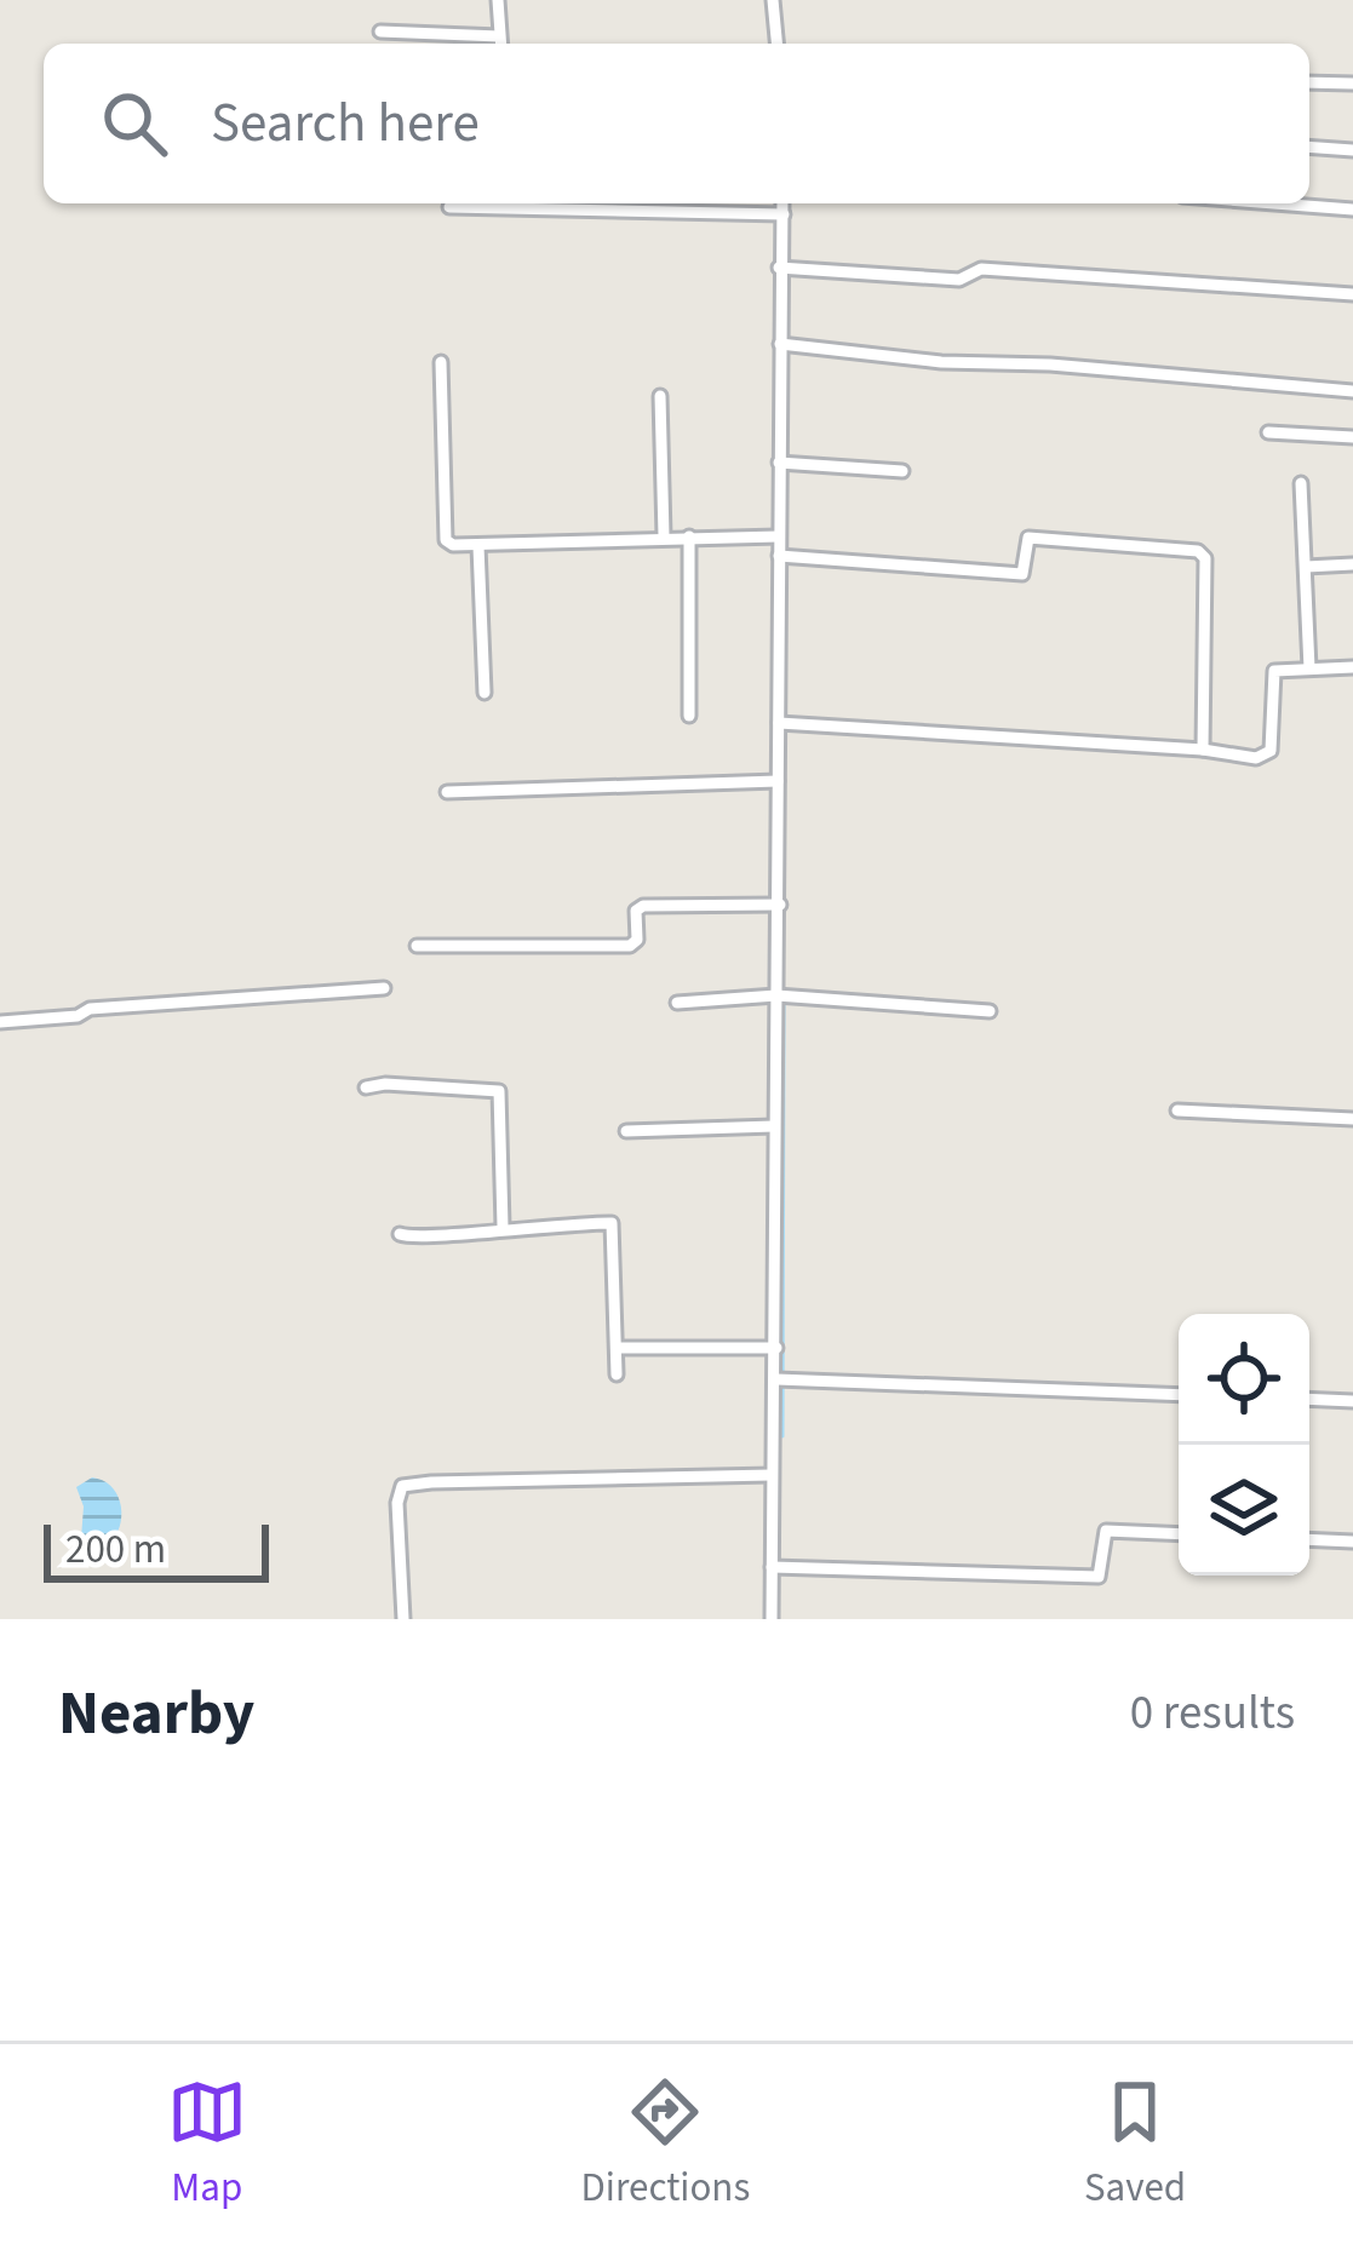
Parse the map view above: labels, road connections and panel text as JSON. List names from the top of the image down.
{
  "scale_bar": "200 m",
  "page": {
    "search": "Search here",
    "scale": "200 m",
    "heading": ["Nearby", "0 results"],
    "nav": ["Map", "Directions", "Saved"]
  }
}
